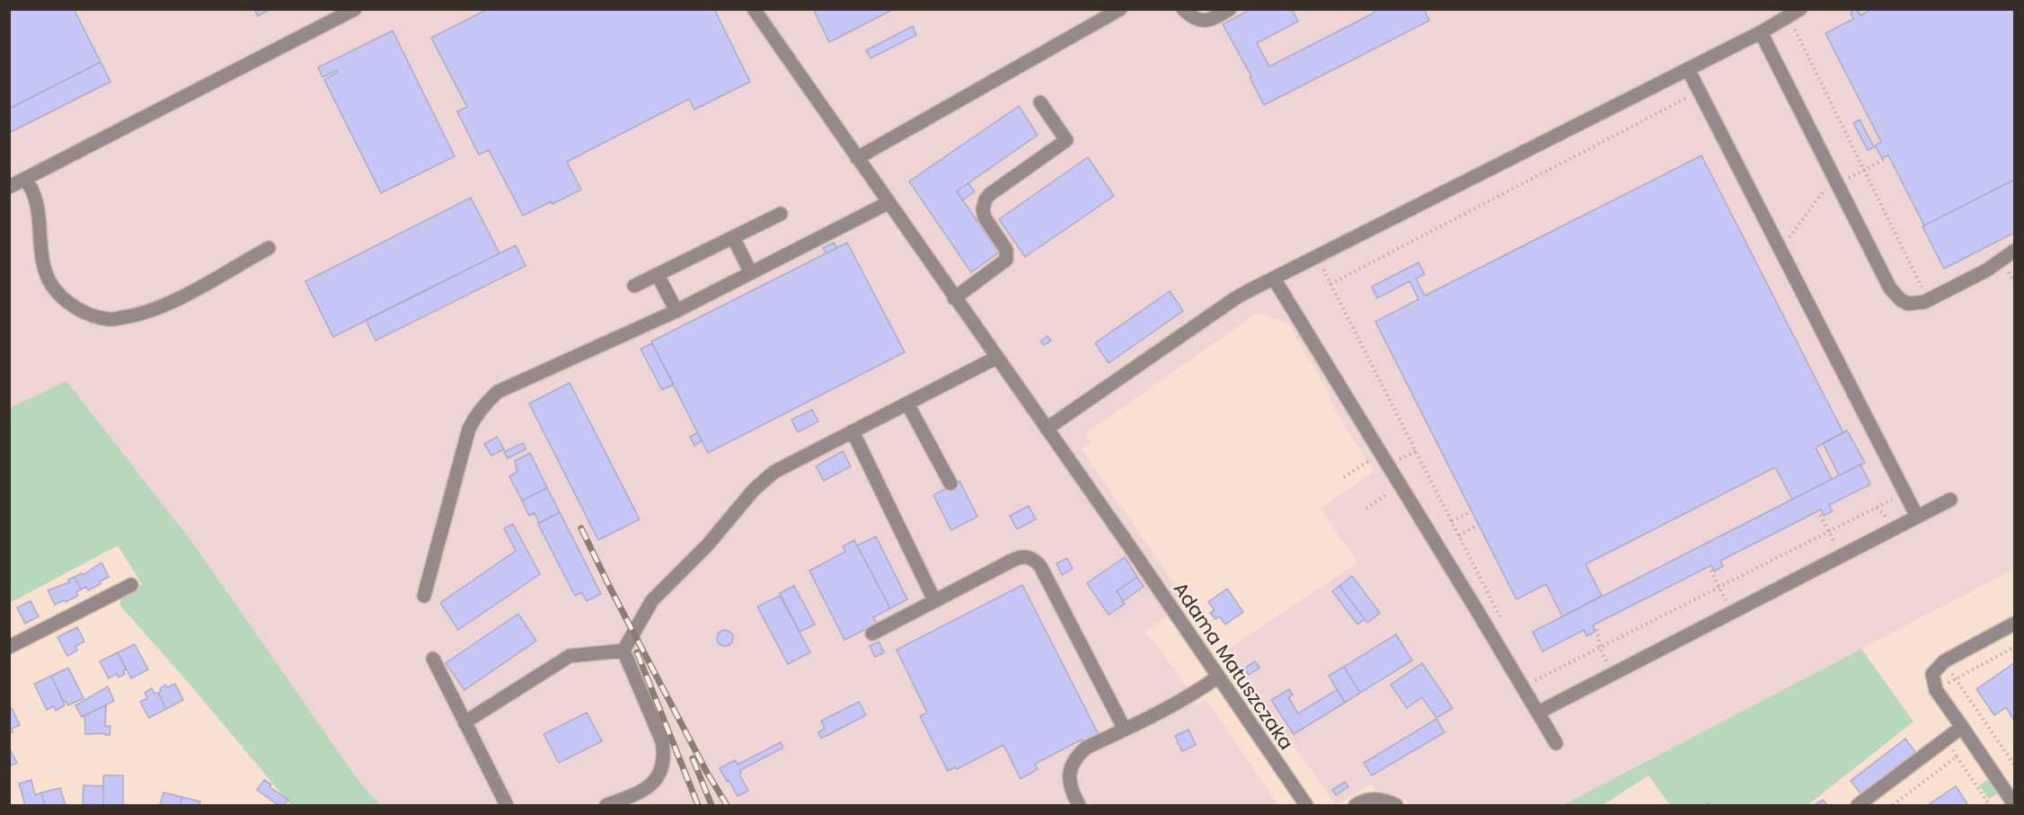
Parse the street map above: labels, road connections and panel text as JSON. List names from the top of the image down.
{
  "streets": {
    "street": ["Adama Matuszczaka"]
  }
}
